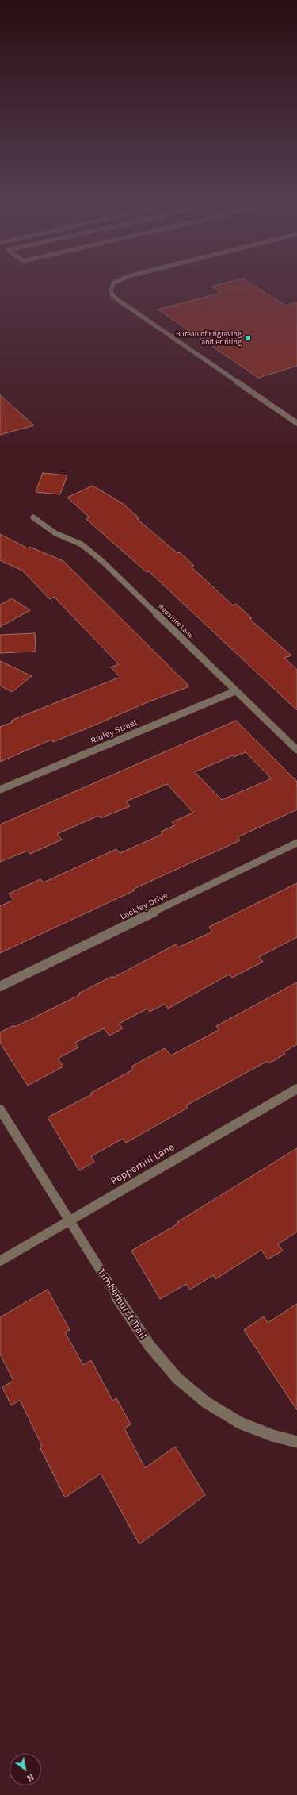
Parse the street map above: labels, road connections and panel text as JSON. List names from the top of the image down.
{
  "streets": {
    "street": [
      "Redshire Lane",
      "Ridley Street",
      "Lackley Drive",
      "Pepperhill Lane",
      "Timberhurst Trail"
    ]
  },
  "crossings": [
    ["Redshire Lane", "Ridley Street"],
    ["Pepperhill Lane", "Timberhurst Trail"]
  ],
  "places": ["Bureau of Engraving and Printing"],
  "north": "bottom right"
}
